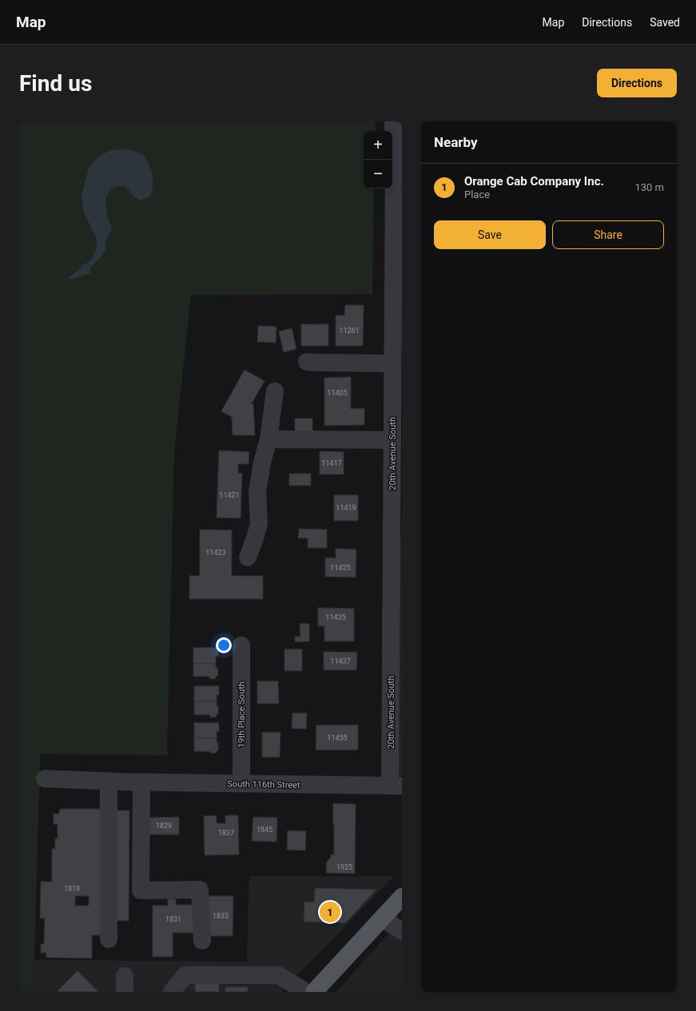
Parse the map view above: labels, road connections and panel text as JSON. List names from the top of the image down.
{
  "streets": {
    "street": ["20th Avenue South", "19th Place South", "South 116th Street"]
  },
  "crossings": [
    ["20th Avenue South", "South 116th Street"],
    ["19th Place South", "South 116th Street"]
  ],
  "house_numbers": [
    "11261",
    "11405",
    "11417",
    "11421",
    "11419",
    "11423",
    "11425",
    "11435",
    "11437",
    "11455",
    "1829",
    "1845",
    "1837",
    "1925",
    "1819",
    "1833",
    "1831"
  ],
  "page": {
    "header": "Map",
    "nav": ["Map", "Directions", "Saved"],
    "buttons": [
      "Directions",
      ["Save", "Share"]
    ],
    "title": "Find us",
    "heading": "Nearby",
    "map_buttons": ["+", "−"],
    "list": [
      {
        "mark": "1",
        "name": "Orange Cab Company Inc.",
        "note": "Place",
        "value": "130 m"
      }
    ],
    "pins": "1"
  }
}
